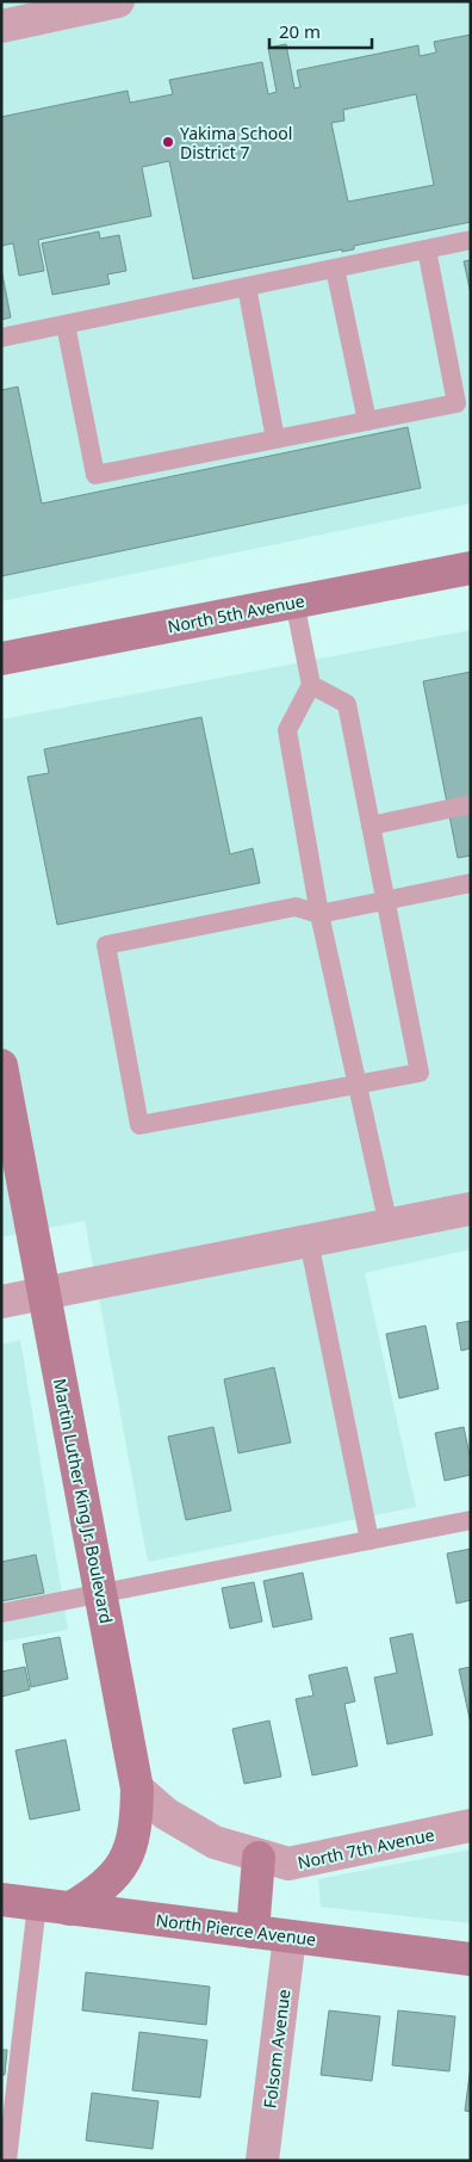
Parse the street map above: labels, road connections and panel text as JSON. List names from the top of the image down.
{
  "streets": {
    "main road": ["North 5th Avenue", "Martin Luther King Jr. Boulevard", "North Pierce Avenue"],
    "street": ["North 7th Avenue", "Folsom Avenue"]
  },
  "crossings": [
    ["Martin Luther King Jr. Boulevard", "North 7th Avenue"],
    ["Martin Luther King Jr. Boulevard", "North Pierce Avenue"],
    ["North Pierce Avenue", "Folsom Avenue"]
  ],
  "places": ["Yakima School District 7"],
  "scale_bar": "20 m"
}
